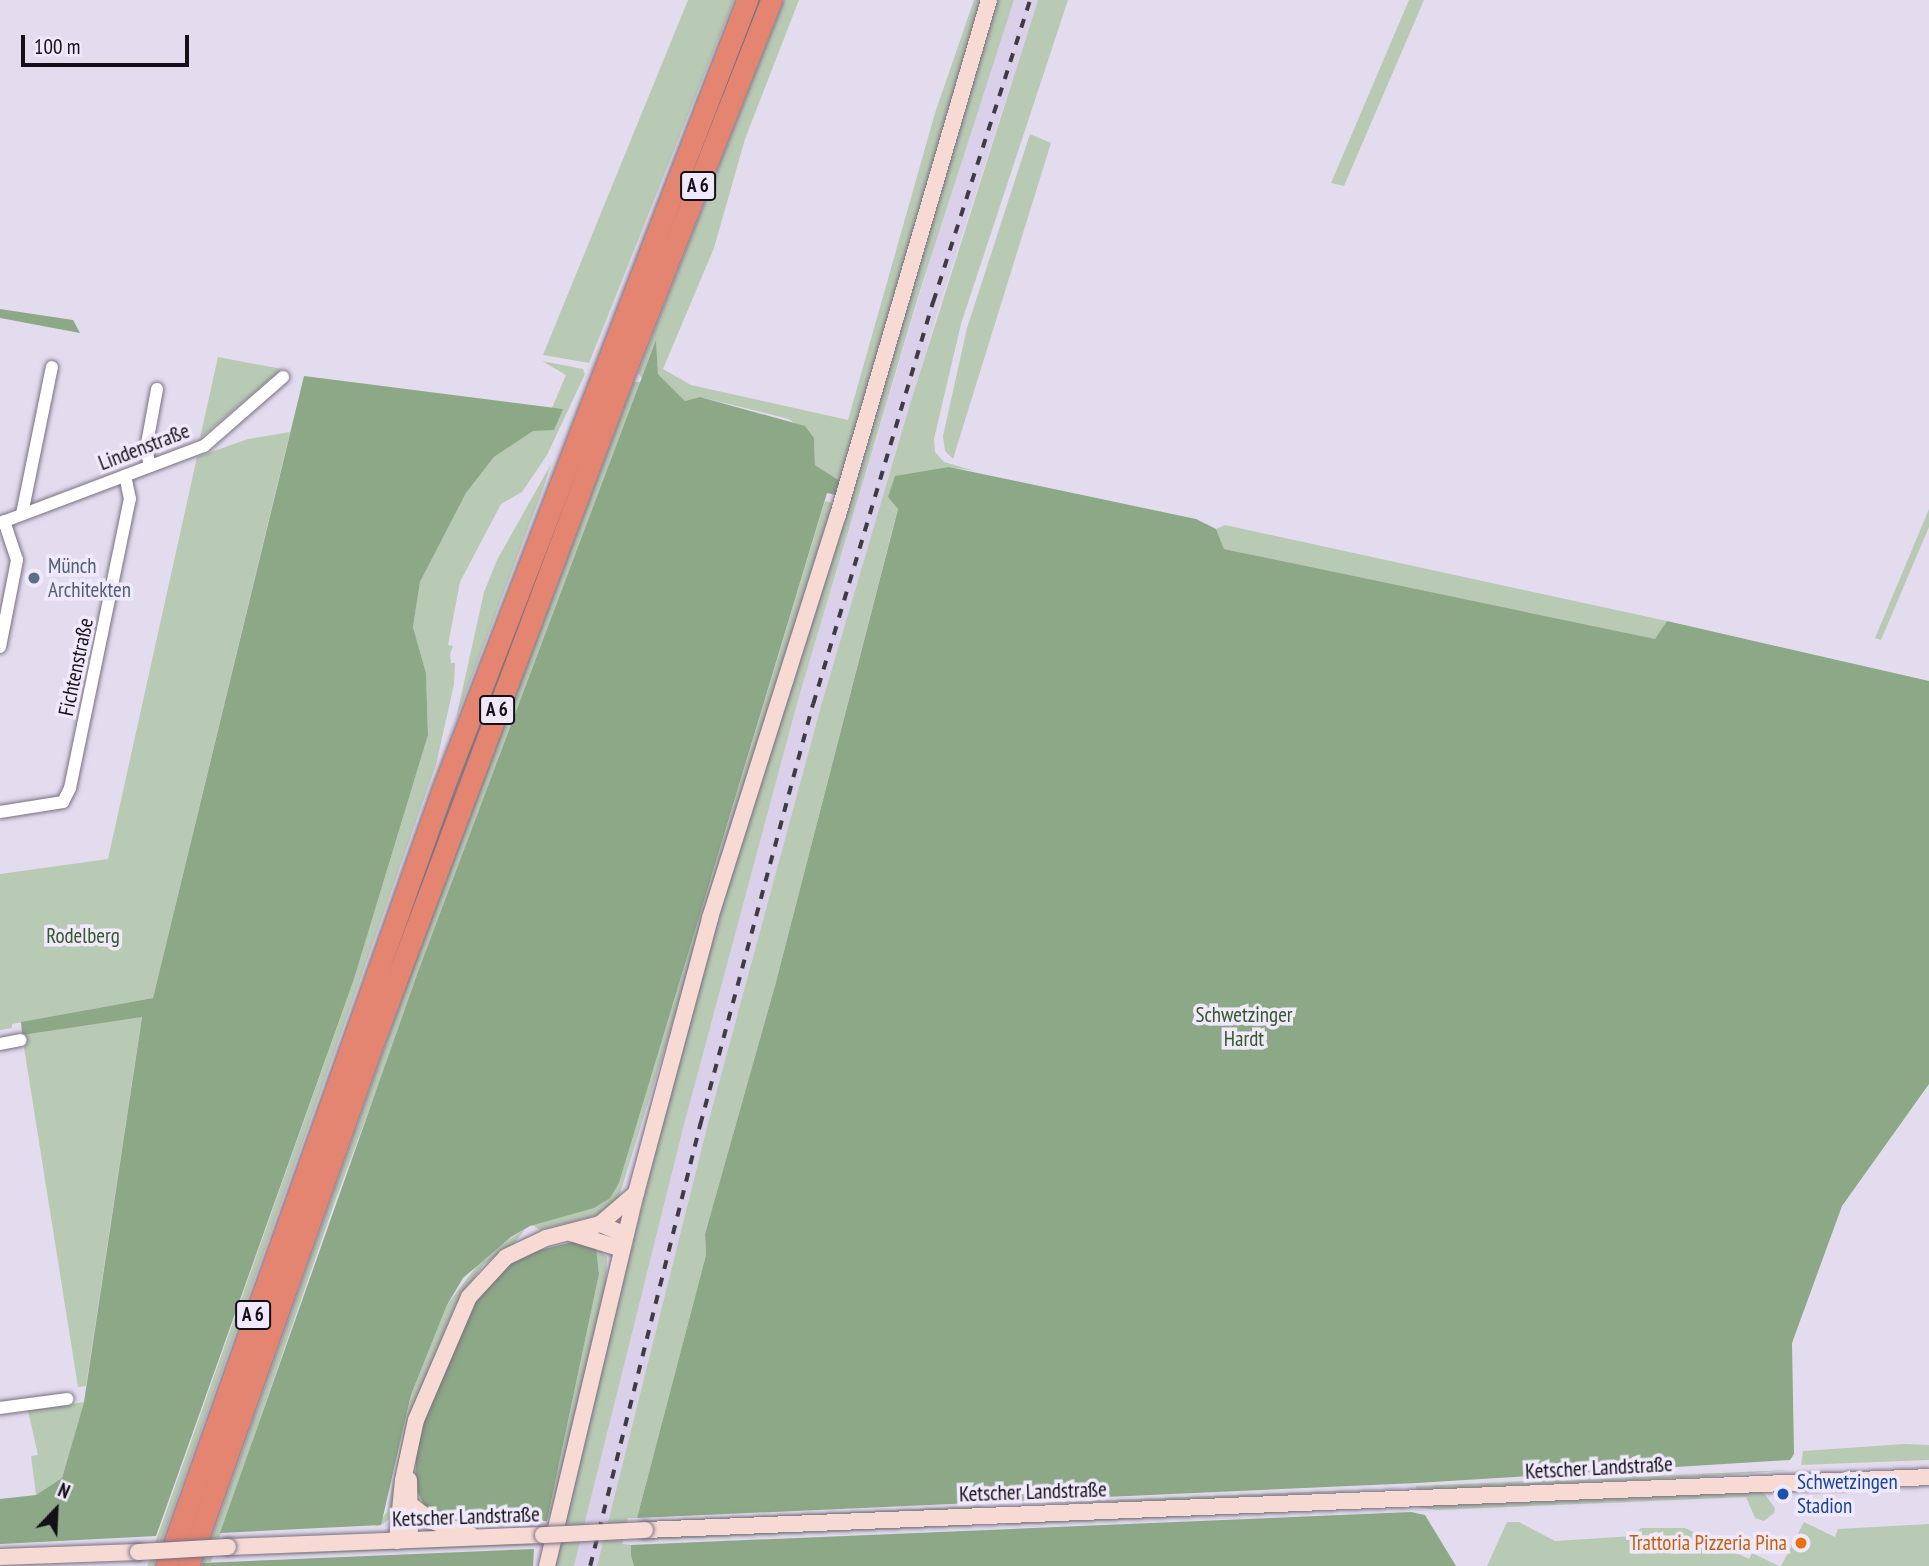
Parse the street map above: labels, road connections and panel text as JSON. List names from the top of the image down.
{
  "streets": {
    "highway": ["A 6"],
    "main road": ["Ketscher Landstraße"],
    "street": ["Lindenstraße", "Fichtenstraße"]
  },
  "crossings": [
    ["Lindenstraße", "Fichtenstraße"]
  ],
  "parks": ["Rodelberg", "Schwetzinger Hardt"],
  "places": ["Münch Architekten", "Schwetzingen Stadion", "Trattoria Pizzeria Pina"],
  "scale_bar": "100 m",
  "north": "top right"
}
